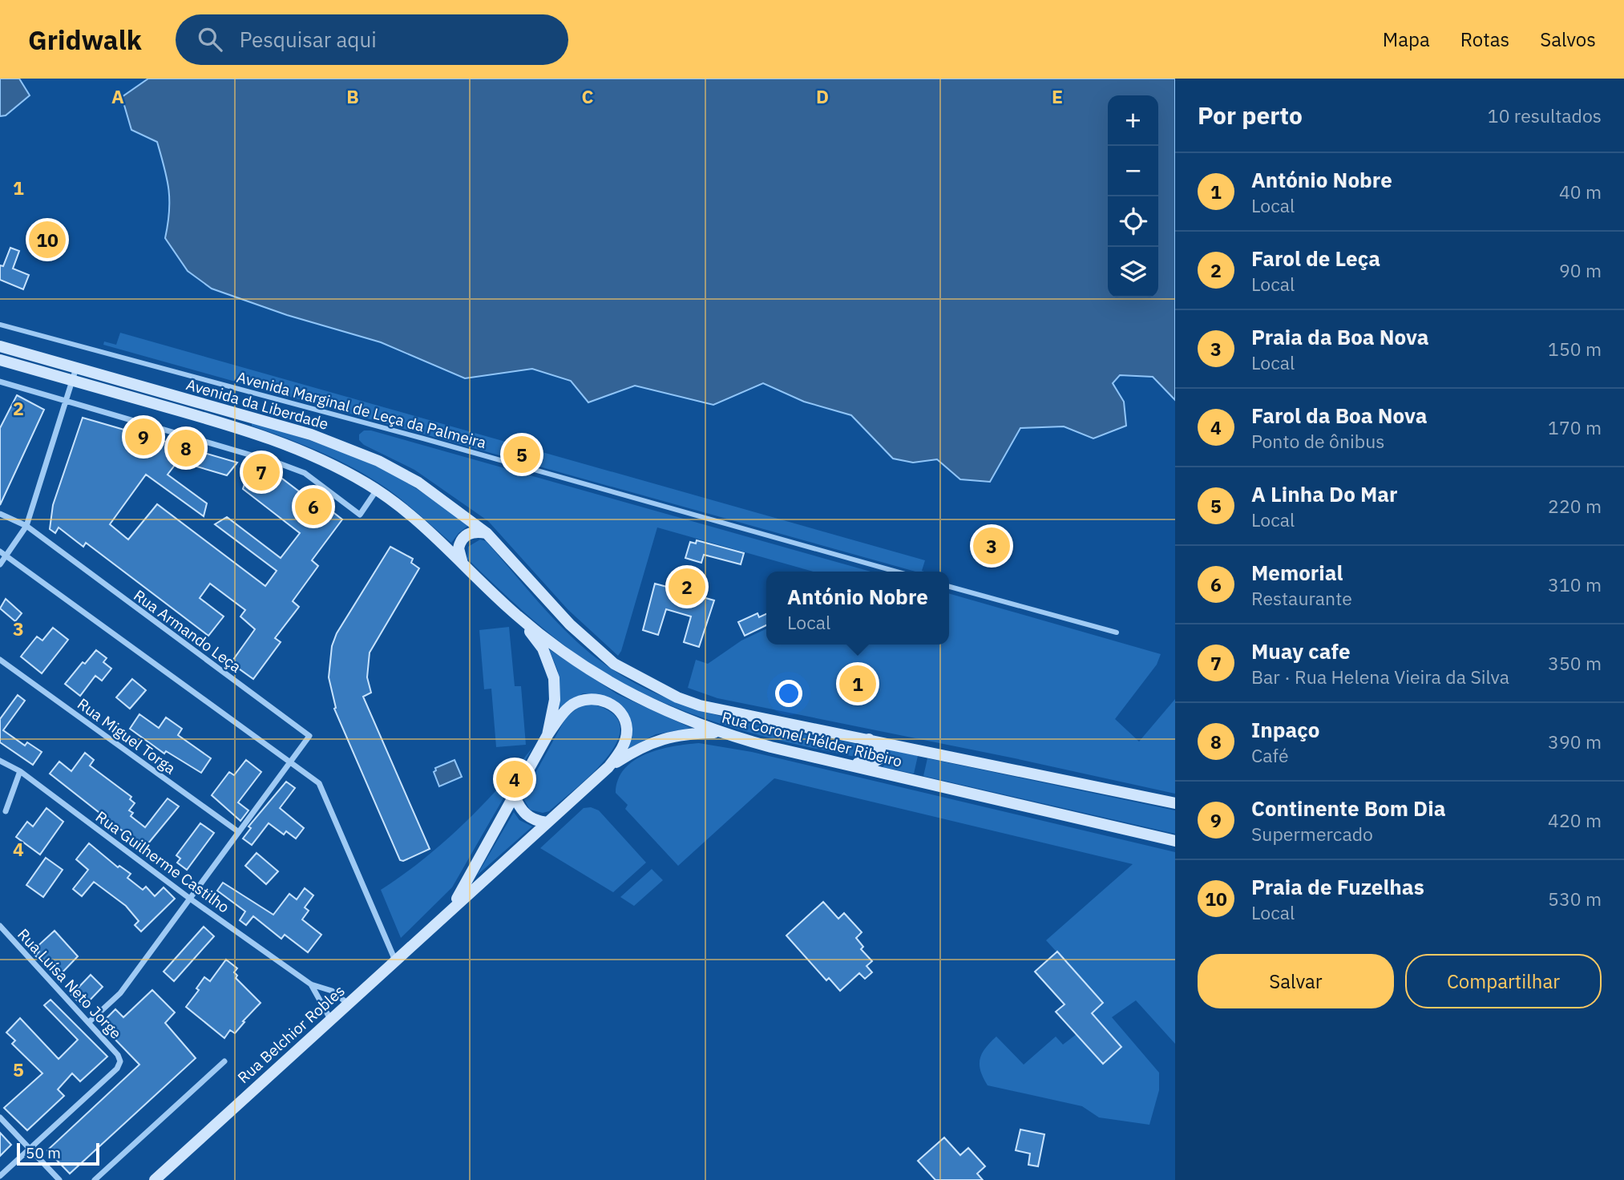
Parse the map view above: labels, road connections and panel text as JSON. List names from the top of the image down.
{
  "streets": {
    "main road": ["Avenida da Liberdade", "Rua Coronel Hélder Ribeiro", "Rua Belchior Robles"],
    "street": [
      "Avenida Marginal de Leça da Palmeira",
      "Rua Armando Leça",
      "Rua Miguel Torga",
      "Rua Guilherme Castilho",
      "Rua Luísa Neto Jorge"
    ]
  },
  "crossings": [
    ["Avenida da Liberdade", "Rua Coronel Hélder Ribeiro"],
    ["Rua Armando Leça", "Rua Miguel Torga"],
    ["Rua Armando Leça", "Rua Guilherme Castilho"],
    ["Rua Armando Leça", "Rua Luísa Neto Jorge"],
    ["Rua Coronel Hélder Ribeiro", "Rua Belchior Robles"],
    ["Rua Guilherme Castilho", "Rua Belchior Robles"]
  ],
  "scale_bar": "50 m",
  "page": {
    "header": "Gridwalk",
    "search": "Pesquisar aqui",
    "nav": ["Mapa", "Rotas", "Salvos"],
    "heading": ["Por perto", "10 resultados"],
    "map_buttons": ["+", "−"],
    "list": [
      {
        "mark": "1",
        "name": "António Nobre",
        "note": "Local",
        "value": "40 m"
      },
      {
        "mark": "2",
        "name": "Farol de Leça",
        "note": "Local",
        "value": "90 m"
      },
      {
        "mark": "3",
        "name": "Praia da Boa Nova",
        "note": "Local",
        "value": "150 m"
      },
      {
        "mark": "4",
        "name": "Farol da Boa Nova",
        "note": "Ponto de ônibus",
        "value": "170 m"
      },
      {
        "mark": "5",
        "name": "A Linha Do Mar",
        "note": "Local",
        "value": "220 m"
      },
      {
        "mark": "6",
        "name": "Memorial",
        "note": "Restaurante",
        "value": "310 m"
      },
      {
        "mark": "7",
        "name": "Muay cafe",
        "note": "Bar · Rua Helena Vieira da Silva",
        "value": "350 m"
      },
      {
        "mark": "8",
        "name": "Inpaço",
        "note": "Café",
        "value": "390 m"
      },
      {
        "mark": "9",
        "name": "Continente Bom Dia",
        "note": "Supermercado",
        "value": "420 m"
      },
      {
        "mark": "10",
        "name": "Praia de Fuzelhas",
        "note": "Local",
        "value": "530 m"
      }
    ],
    "pins": [
      "10",
      "9",
      "8",
      "5",
      "7",
      "6",
      "3",
      "2",
      "1",
      "4"
    ],
    "popup": ["António Nobre", "Local"],
    "buttons": ["Salvar", "Compartilhar"],
    "scale": "50 m"
  },
  "grid": {
    "columns": [
      "A",
      "B",
      "C",
      "D",
      "E"
    ],
    "rows": [
      "1",
      "2",
      "3",
      "4",
      "5"
    ]
  }
}
